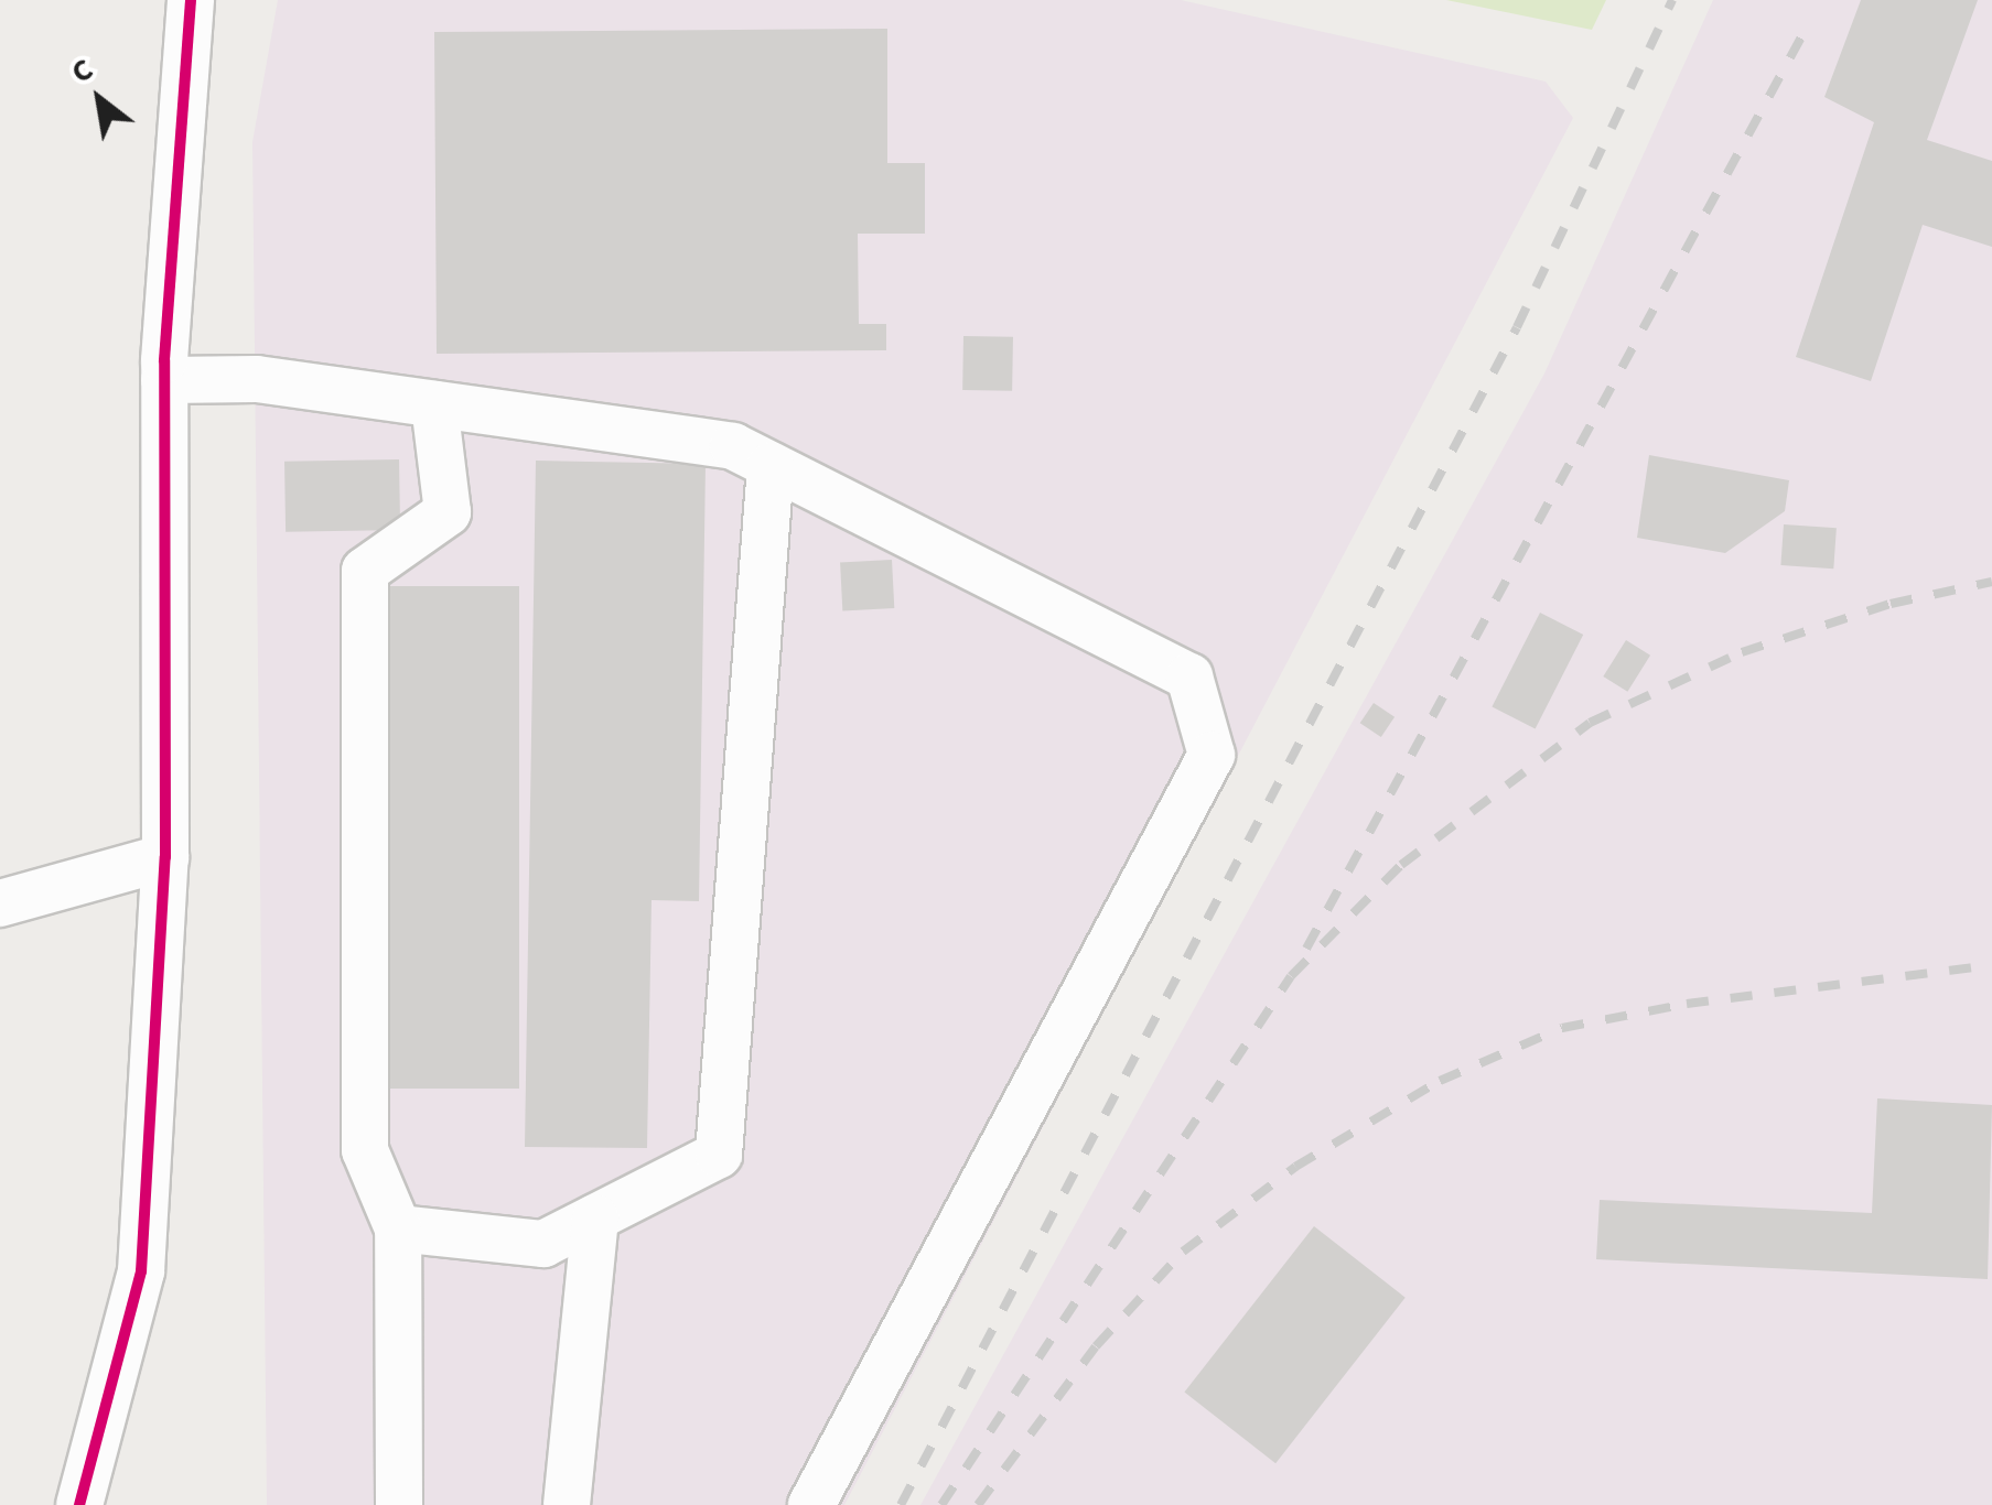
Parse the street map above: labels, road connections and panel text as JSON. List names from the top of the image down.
{
  "north": "top left"
}
